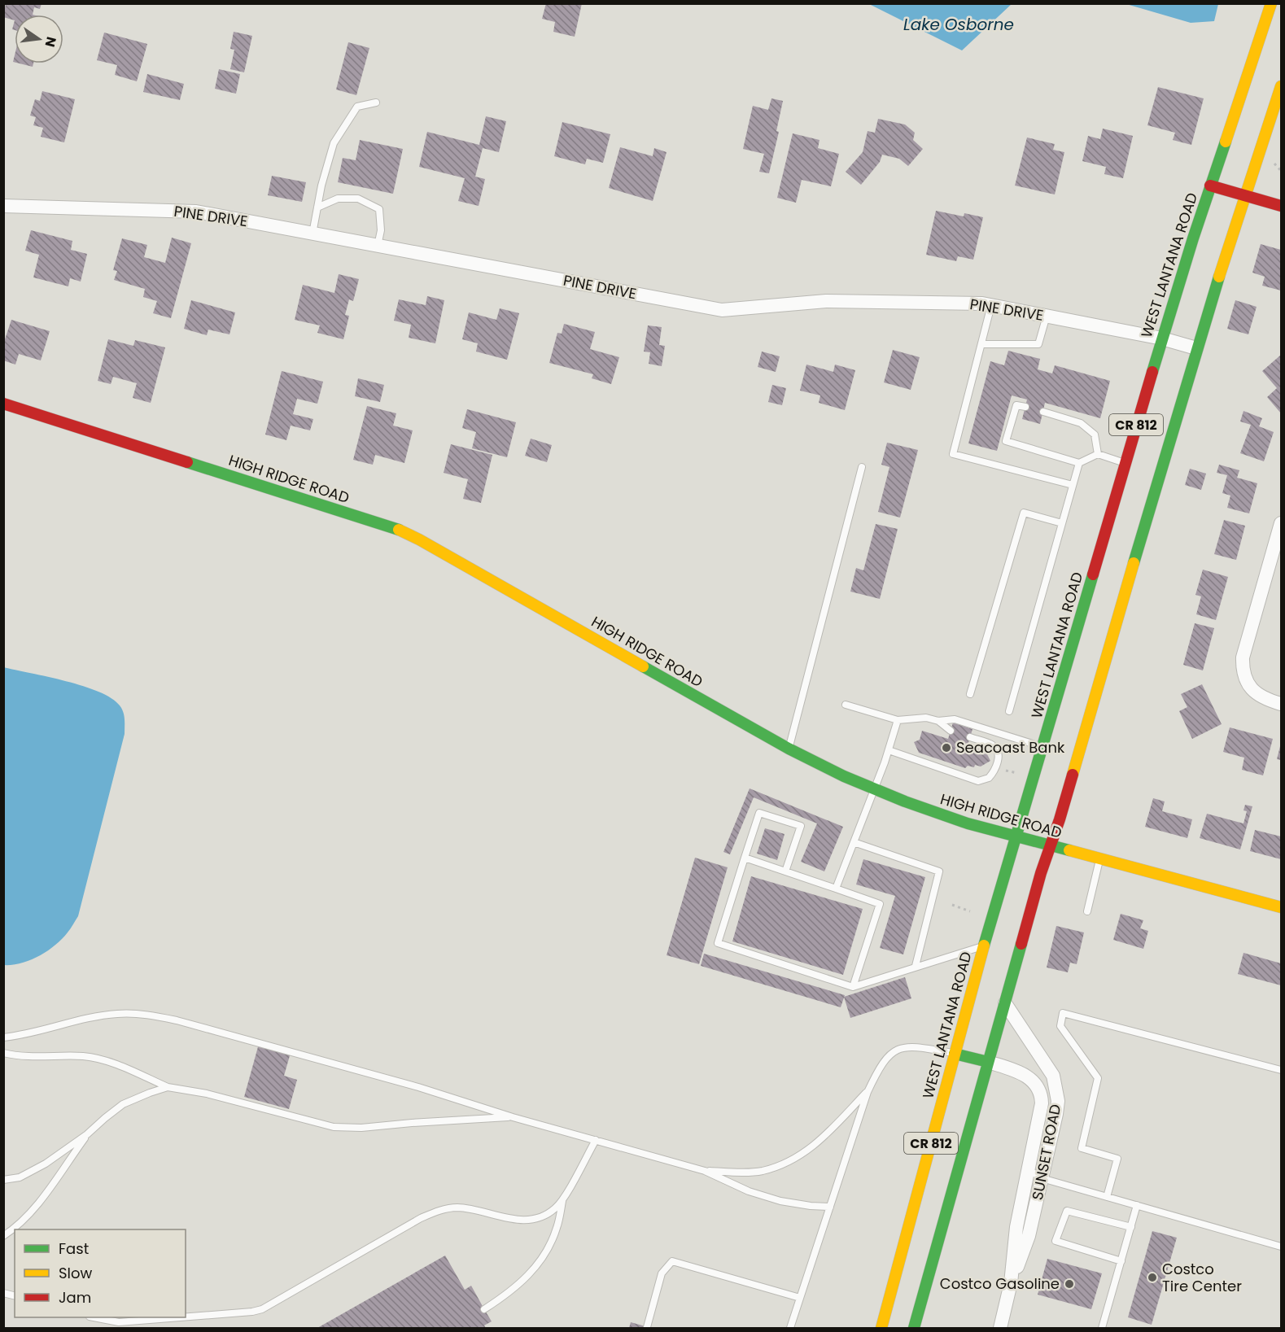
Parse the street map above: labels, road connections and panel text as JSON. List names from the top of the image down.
{
  "streets": {
    "main road": ["WEST LANTANA ROAD", "CR 812", "HIGH RIDGE ROAD"],
    "street": ["PINE DRIVE", "SUNSET ROAD"]
  },
  "crossings": [
    ["PINE DRIVE", "WEST LANTANA ROAD"],
    ["PINE DRIVE", "CR 812"],
    ["WEST LANTANA ROAD", "HIGH RIDGE ROAD"],
    ["CR 812", "HIGH RIDGE ROAD"],
    ["CR 812", "SUNSET ROAD"]
  ],
  "water": ["Lake Osborne"],
  "places": ["Seacoast Bank", "Costco Tire Center", "Costco Gasoline"],
  "legend": ["Fast", "Slow", "Jam"],
  "north": "right"
}
